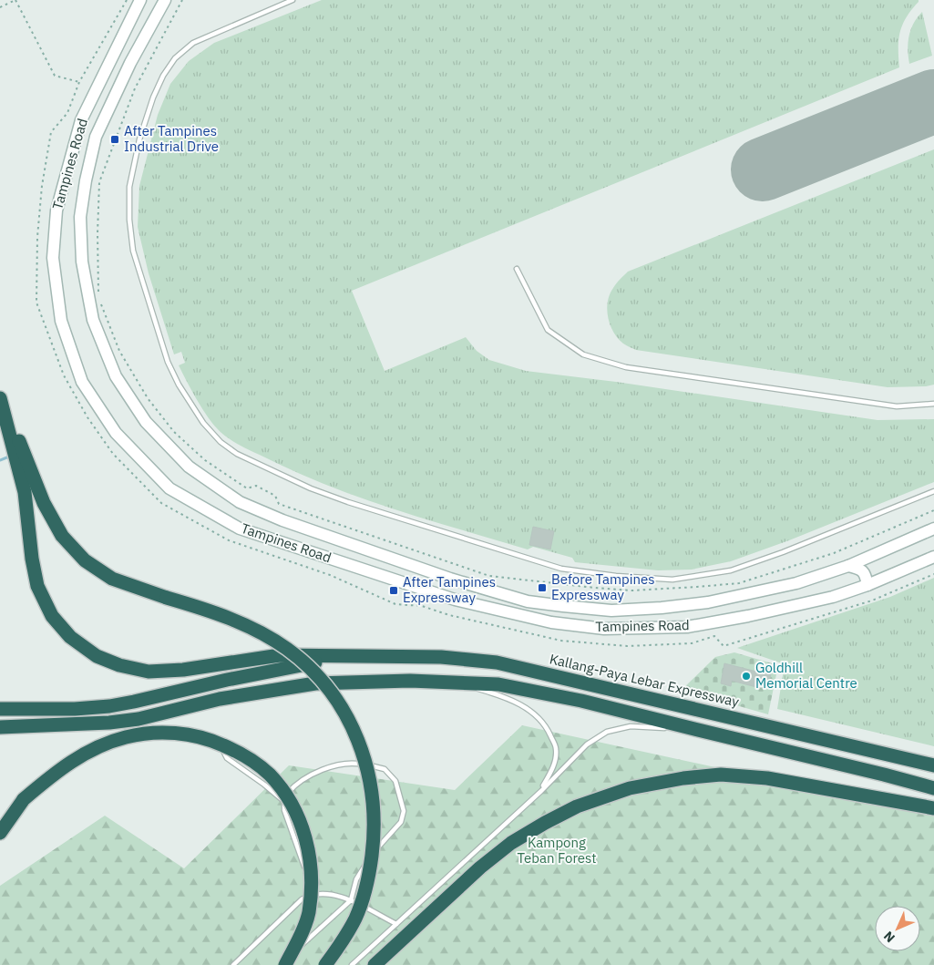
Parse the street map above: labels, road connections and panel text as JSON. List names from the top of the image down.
{
  "streets": {
    "highway": ["Kallang-Paya Lebar Expressway"],
    "main road": ["Tampines Road"]
  },
  "parks": ["Kampong Teban Forest"],
  "places": {
    "transit": ["After Tampines Industrial Drive", "Before Tampines Expressway", "After Tampines Expressway"],
    "other": ["Goldhill Memorial Centre"]
  },
  "north": "bottom left"
}
